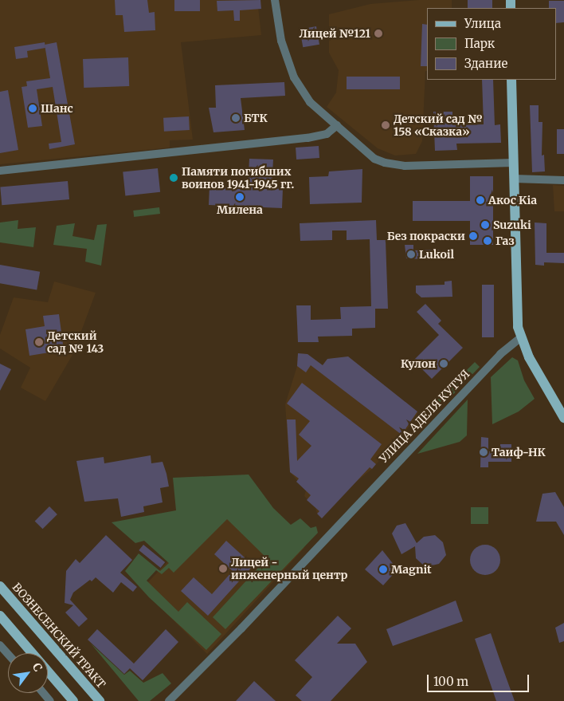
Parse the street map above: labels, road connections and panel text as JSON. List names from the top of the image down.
{
  "streets": {
    "main road": ["ВОЗНЕСЕНСКИЙ ТРАКТ"],
    "street": ["УЛИЦА АДЕЛЯ КУТУЯ"]
  },
  "places": [
    "Лицей №121",
    "Шанс",
    "БТК",
    "Детский сад № 158 «Сказка»",
    "Памяти погибших воинов 1941-1945 гг.",
    "Милена",
    "Акос Kia",
    "Suzuki",
    "Без покраски",
    "Газ",
    "Lukoil",
    "Детский сад № 143",
    "Кулон",
    "Таиф-НК",
    "Лицей - инженерный центр",
    "Magnit"
  ],
  "legend": ["Улица", "Парк", "Здание"],
  "scale_bar": "100 m",
  "north": "top right"
}
